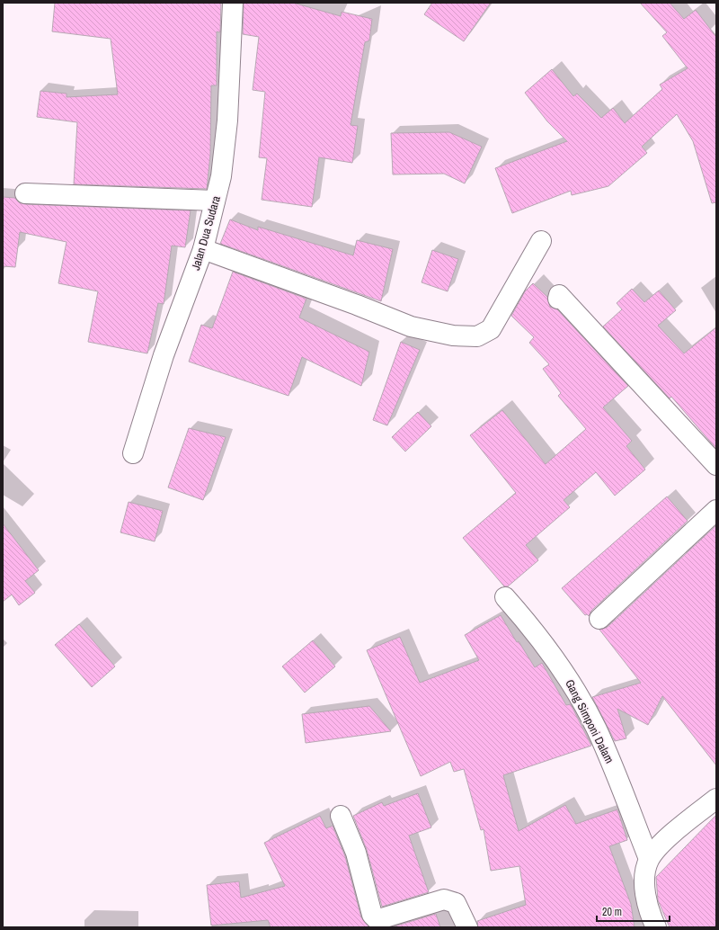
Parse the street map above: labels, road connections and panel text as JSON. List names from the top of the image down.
{
  "streets": {
    "street": ["Jalan Dua Sudara", "Gang Simponi Dalam"]
  },
  "scale_bar": "20 m"
}
